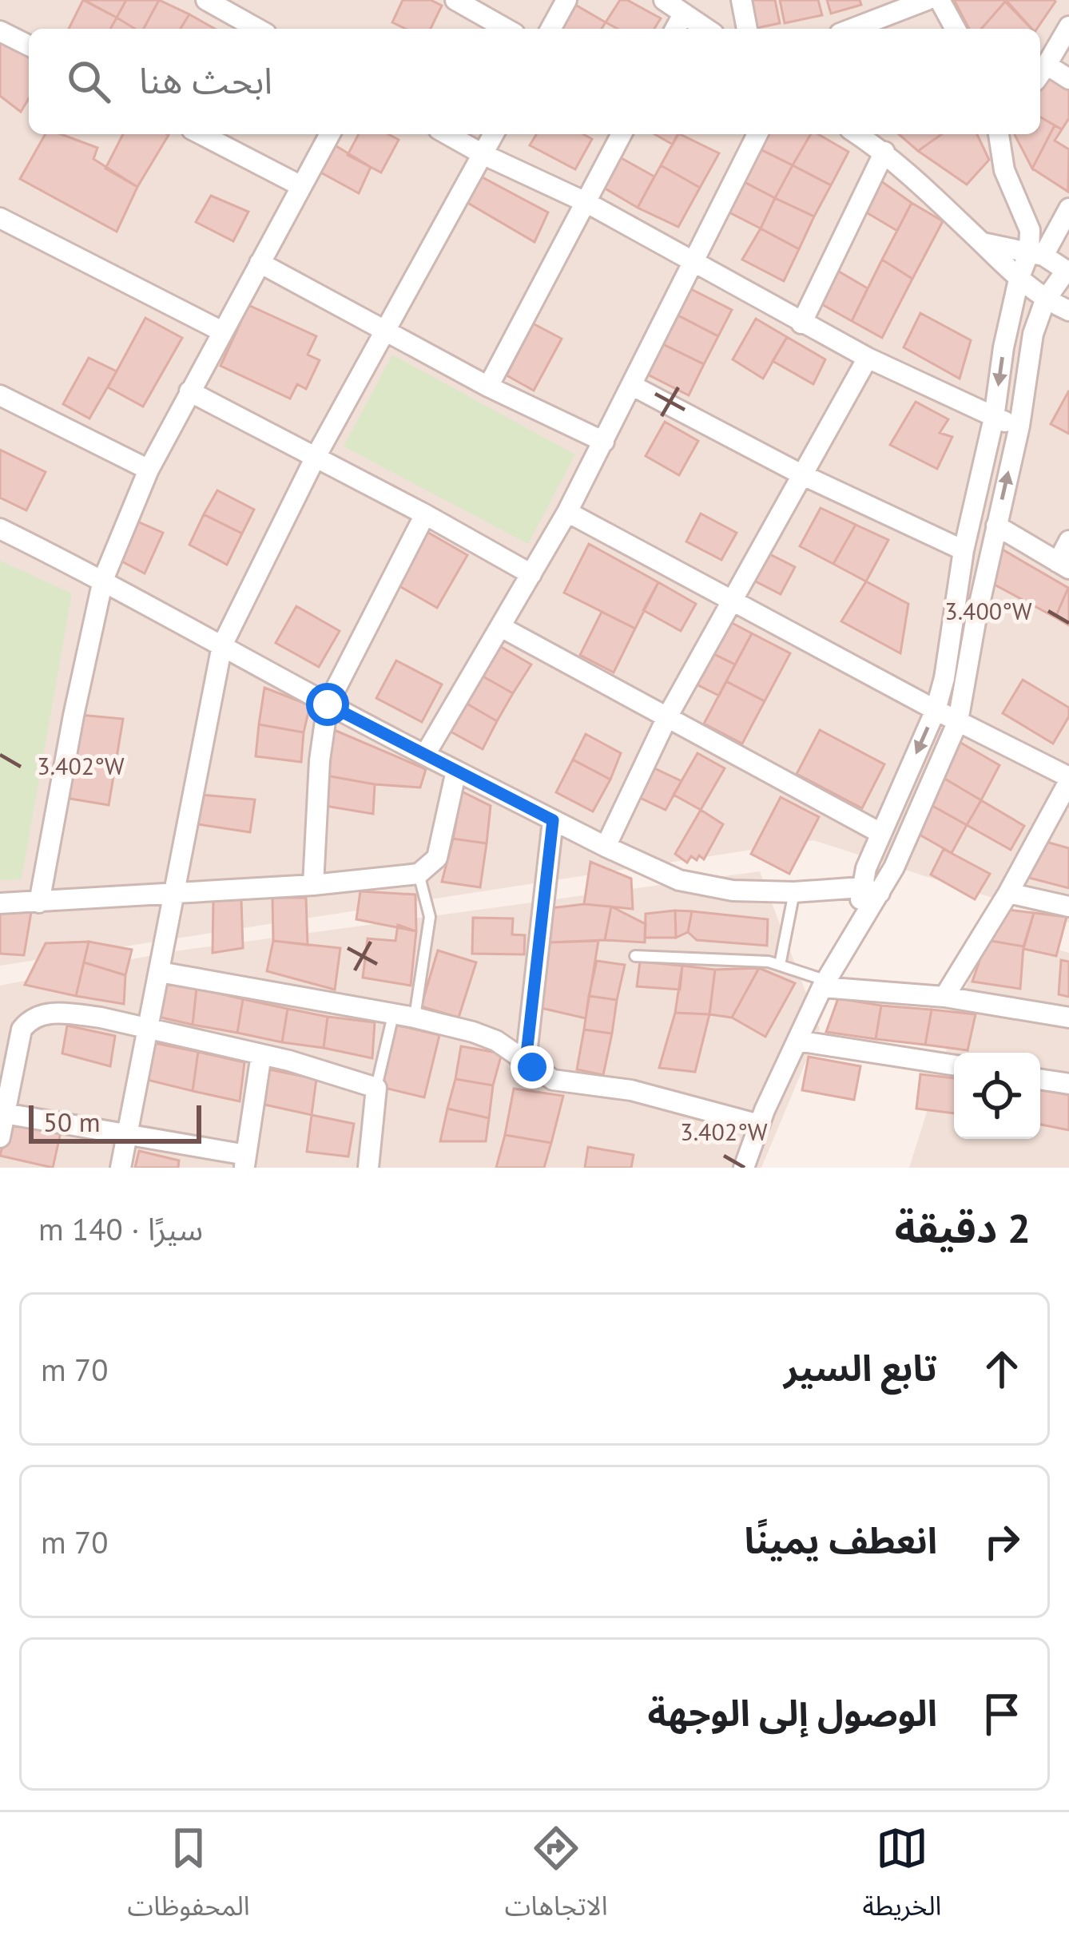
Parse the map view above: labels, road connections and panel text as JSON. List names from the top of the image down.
{
  "scale_bar": "50 m",
  "page": {
    "search": "ابحث هنا",
    "scale": "50 m",
    "heading": ["2 دقيقة", "سيرًا · 140 m"],
    "list": [
      ["تابع السير", "70 m"],
      ["انعطف يمينًا", "70 m"],
      "الوصول إلى الوجهة"
    ],
    "nav": ["الخريطة", "الاتجاهات", "المحفوظات"]
  },
  "coordinates": ["3.400°W", "3.402°W"]
}
